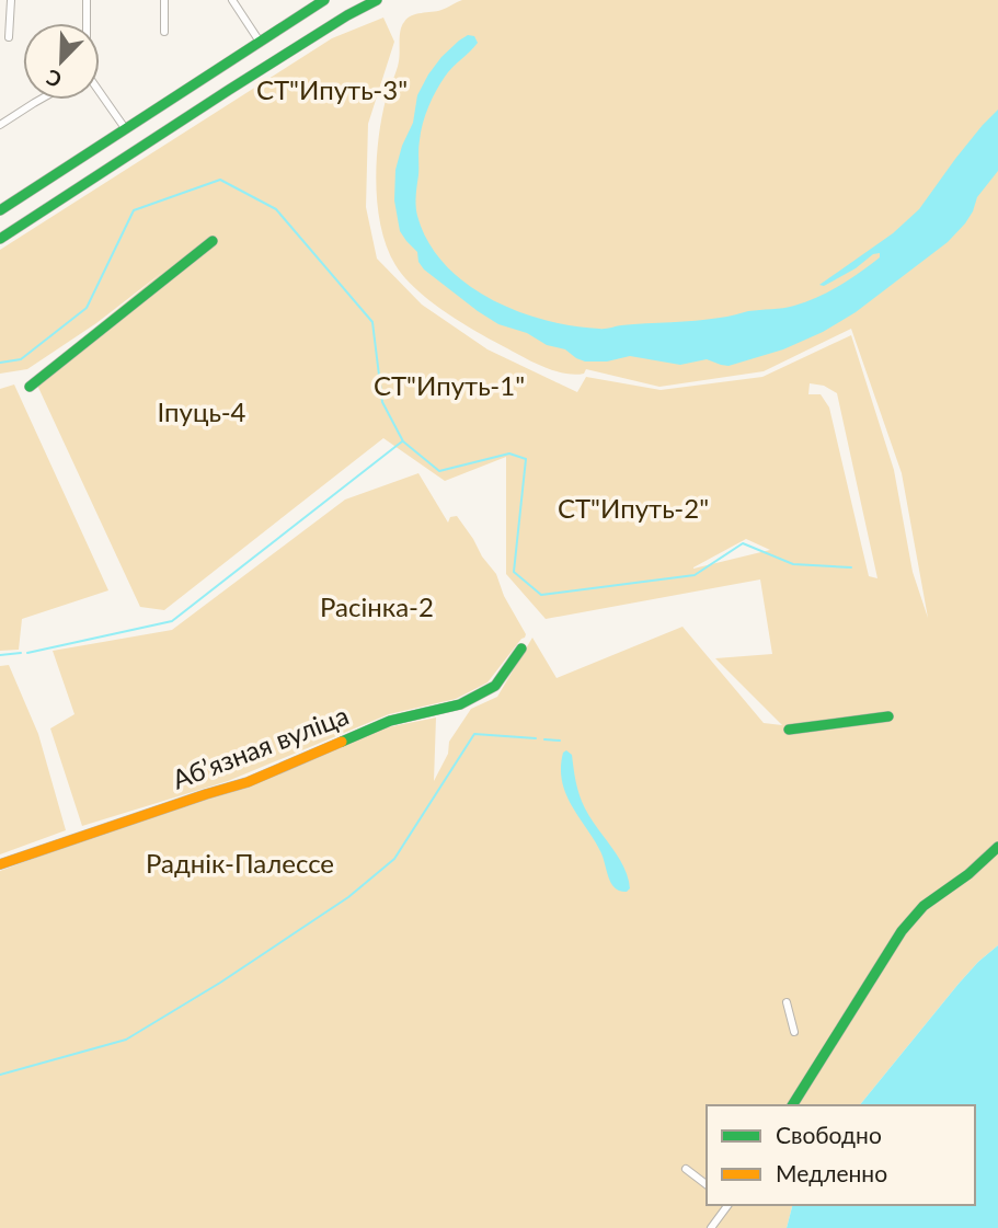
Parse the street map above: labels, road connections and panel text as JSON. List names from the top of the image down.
{
  "streets": {
    "street": ["Абʼязная вуліца"]
  },
  "parks": [
    "СТ\"Ипуть-3\"",
    "СТ\"Ипуть-1\"",
    "Іпуць-4",
    "СТ\"Ипуть-2\"",
    "Расінка-2",
    "Раднік-Палессе"
  ],
  "legend": ["Свободно", "Медленно"],
  "north": "bottom left"
}
